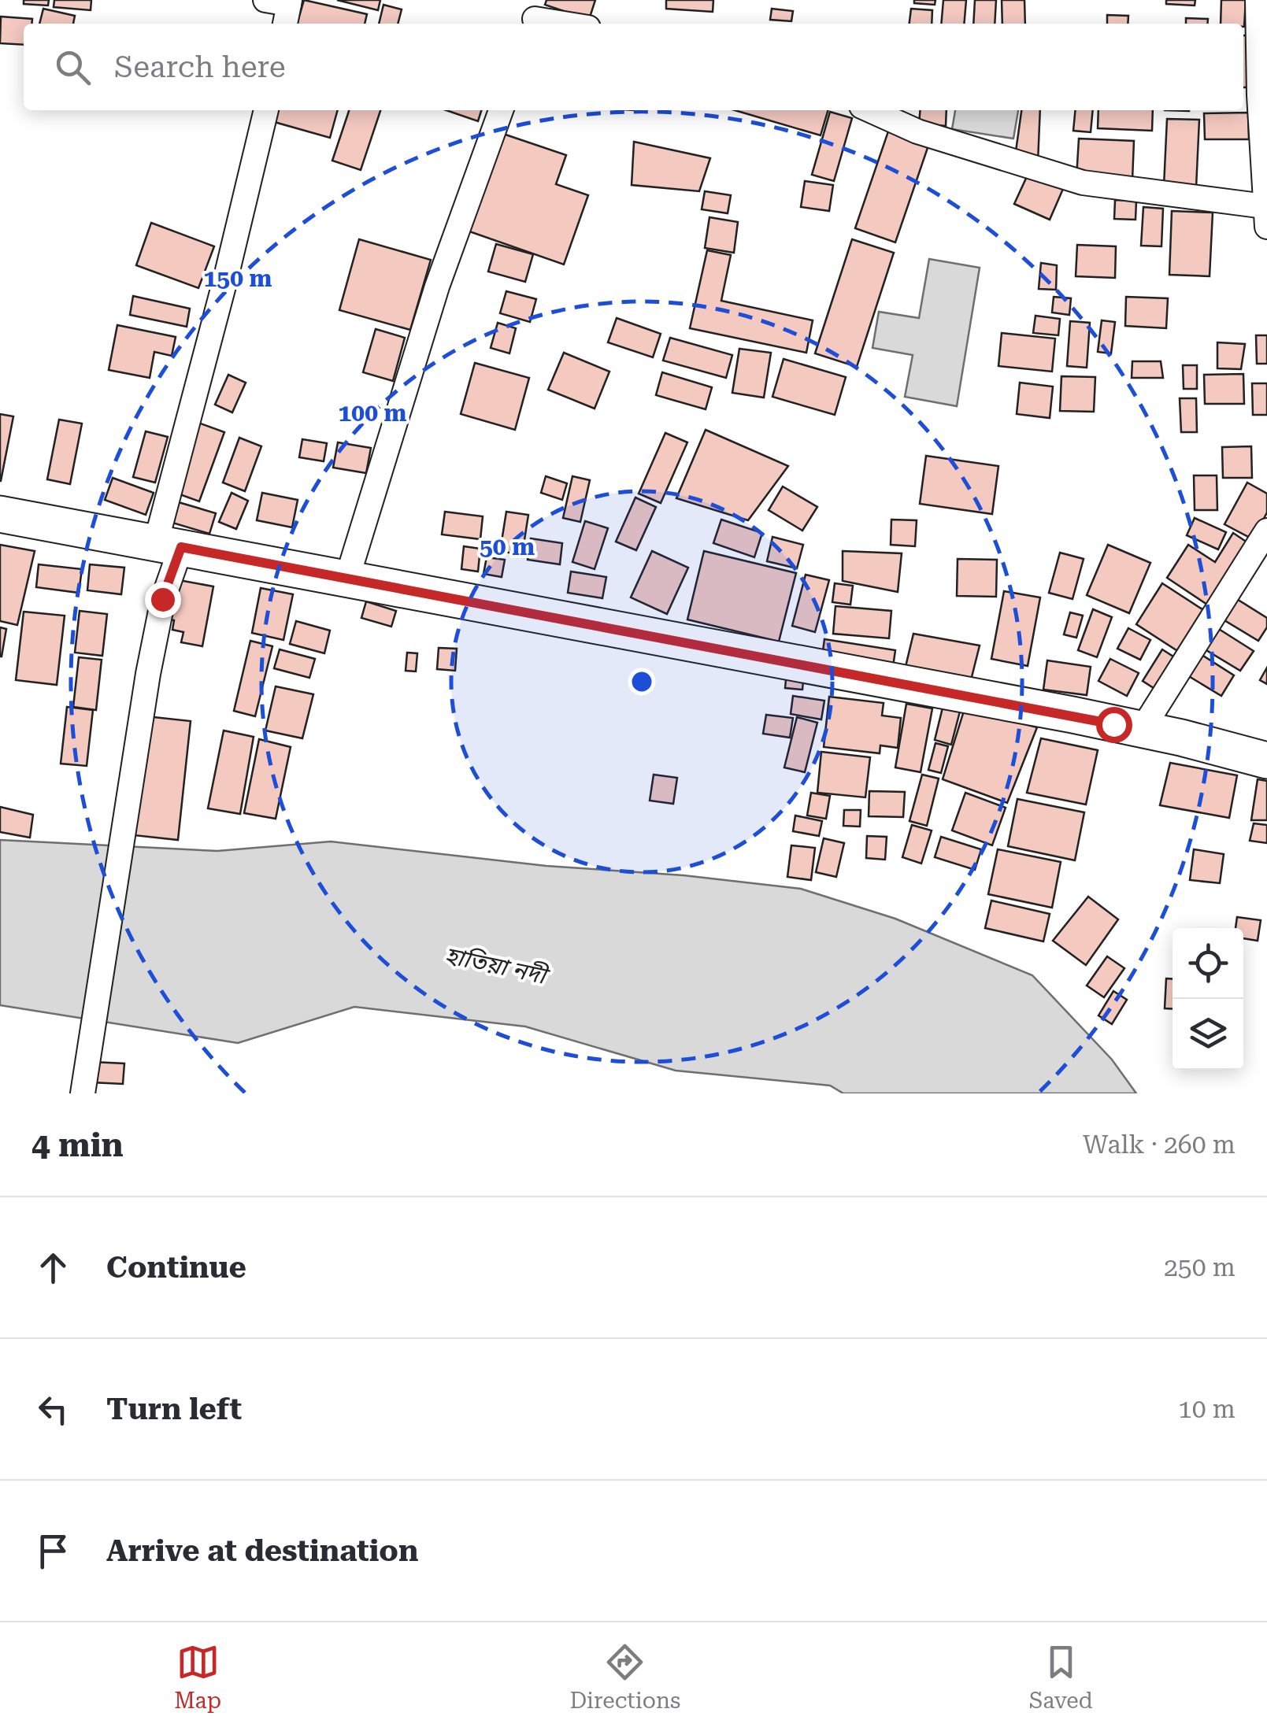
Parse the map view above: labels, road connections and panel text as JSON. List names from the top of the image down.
{
  "water": ["হাতিয়া নদী"],
  "page": {
    "search": "Search here",
    "heading": ["4 min", "Walk · 260 m"],
    "list": [
      ["Continue", "250 m"],
      ["Turn left", "10 m"],
      "Arrive at destination"
    ],
    "nav": ["Map", "Directions", "Saved"]
  },
  "rings": ["150 m", "100 m", "50 m"]
}
